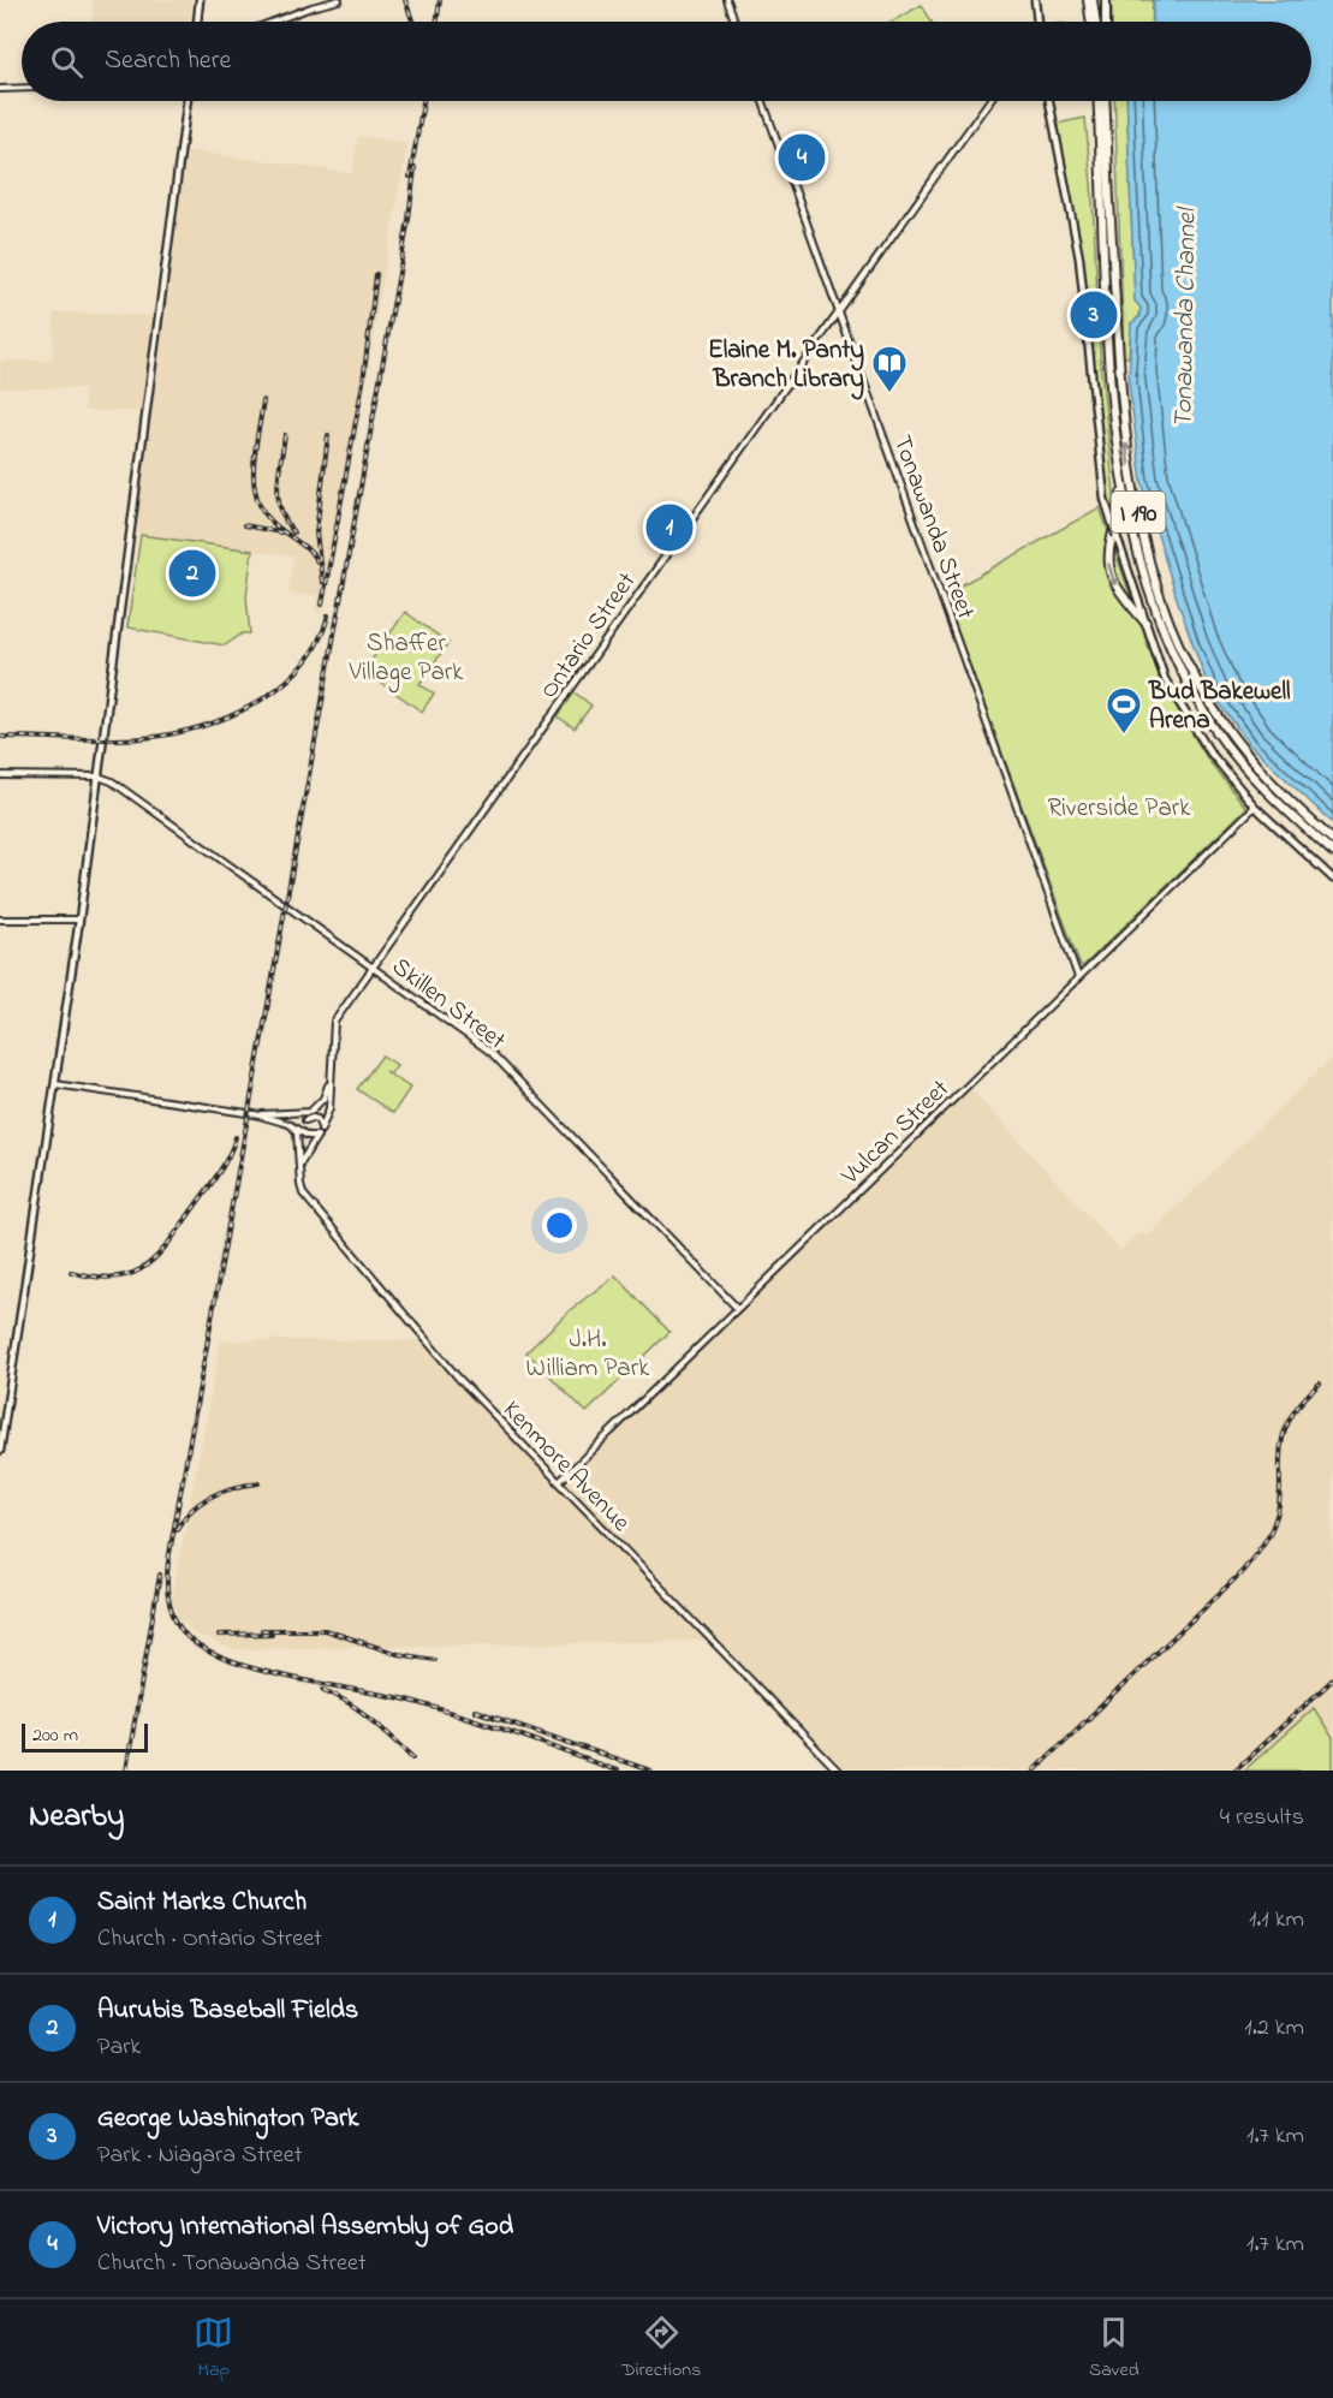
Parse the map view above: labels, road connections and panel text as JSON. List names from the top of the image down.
{
  "streets": {
    "highway": ["I 190"],
    "street": [
      "Tonawanda Street",
      "Ontario Street",
      "Skillen Street",
      "Vulcan Street",
      "Kenmore Avenue"
    ]
  },
  "crossings": [
    ["Tonawanda Street", "Ontario Street"],
    ["Tonawanda Street", "Vulcan Street"],
    ["Ontario Street", "Skillen Street"],
    ["Ontario Street", "Kenmore Avenue"],
    ["Skillen Street", "Vulcan Street"],
    ["Vulcan Street", "Kenmore Avenue"]
  ],
  "water": ["Tonawanda Channel"],
  "parks": ["Shaffer Village Park", "Riverside Park", "J.H. William Park"],
  "places": {
    "library": ["Elaine M. Panty Branch Library"],
    "sports": ["Bud Bakewell Arena"]
  },
  "scale_bar": "200 m",
  "page": {
    "search": "Search here",
    "pins": [
      "4",
      "3",
      "1",
      "2"
    ],
    "scale": "200 m",
    "heading": ["Nearby", "4 results"],
    "list": [
      {
        "mark": "1",
        "name": "Saint Marks Church",
        "note": "Church · Ontario Street",
        "value": "1.1 km"
      },
      {
        "mark": "2",
        "name": "Aurubis Baseball Fields",
        "note": "Park",
        "value": "1.2 km"
      },
      {
        "mark": "3",
        "name": "George Washington Park",
        "note": "Park · Niagara Street",
        "value": "1.7 km"
      },
      {
        "mark": "4",
        "name": "Victory International Assembly of God",
        "note": "Church · Tonawanda Street",
        "value": "1.7 km"
      }
    ],
    "nav": ["Map", "Directions", "Saved"]
  }
}
